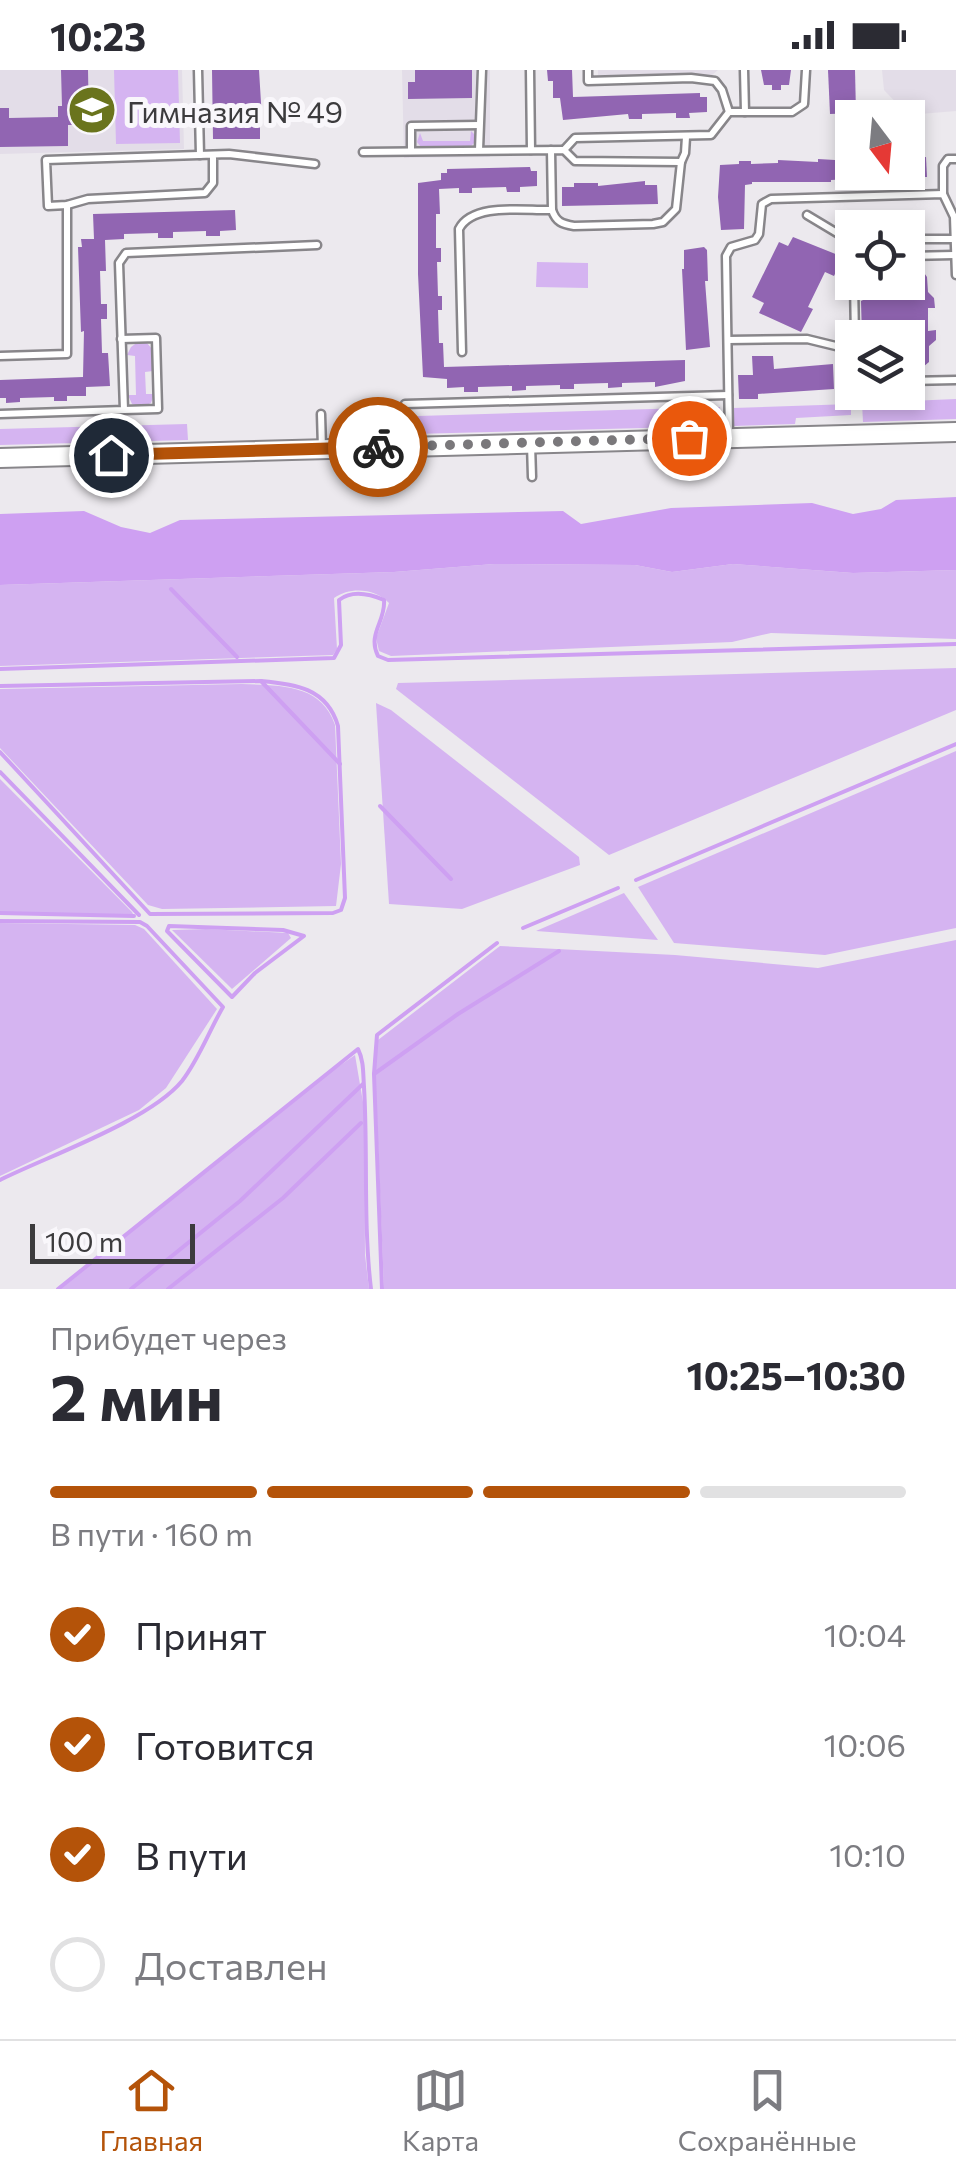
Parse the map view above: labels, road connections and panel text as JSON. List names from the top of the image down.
{
  "places": {
    "school or university": ["Гимназия № 49"]
  },
  "scale_bar": "100 m",
  "north": "bottom",
  "page": {
    "status": "10:23",
    "scale": "100 m",
    "heading": ["2 мин", "Прибудет через", "10:25–10:30"],
    "bar": "В пути · 160 m",
    "list": [
      ["Принят", "10:04"],
      ["Готовится", "10:06"],
      ["В пути", "10:10"],
      "Доставлен"
    ],
    "tabs": ["Главная", "Карта", "Сохранённые"]
  }
}
